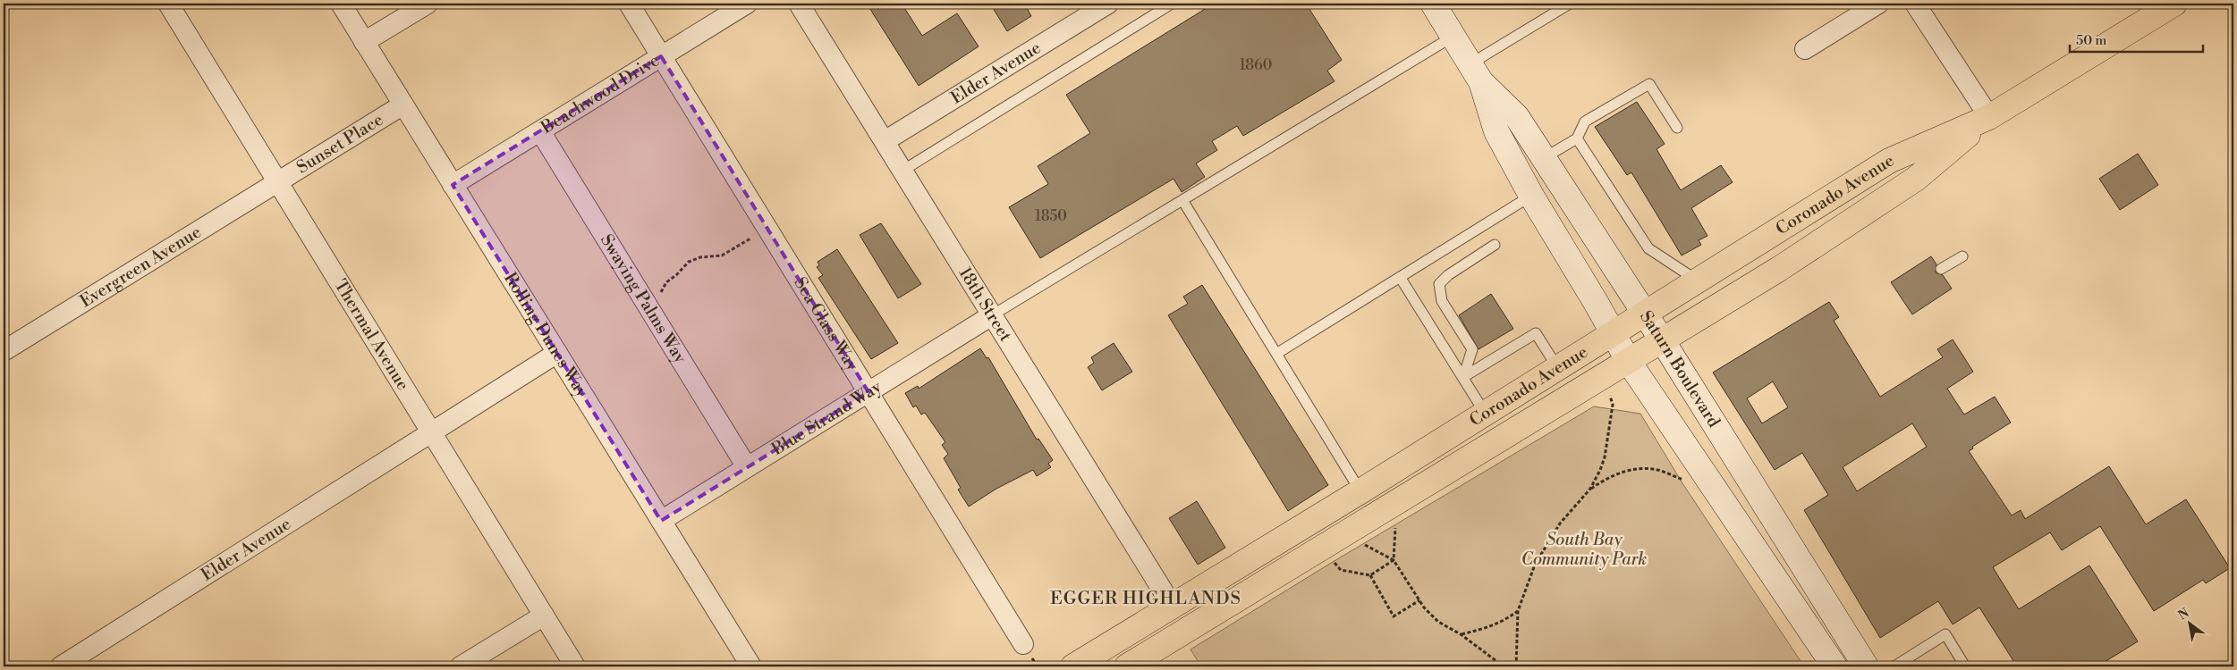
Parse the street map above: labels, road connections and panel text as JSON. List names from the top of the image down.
{
  "streets": {
    "main road": ["Coronado Avenue", "Saturn Boulevard"],
    "street": [
      "Elder Avenue",
      "Beachwood Drive",
      "Sunset Place",
      "Evergreen Avenue",
      "Swaying Palms Way",
      "18th Street",
      "Sea Glass Way",
      "Thermal Avenue",
      "Rolling Dunes Way",
      "Blue Strand Way"
    ]
  },
  "crossings": [
    ["Elder Avenue", "18th Street"],
    ["Elder Avenue", "Thermal Avenue"],
    ["Elder Avenue", "Rolling Dunes Way"],
    ["Beachwood Drive", "Swaying Palms Way"],
    ["Beachwood Drive", "Sea Glass Way"],
    ["Beachwood Drive", "Rolling Dunes Way"],
    ["Sunset Place", "Evergreen Avenue"],
    ["Sunset Place", "Thermal Avenue"],
    ["Sunset Place", "Rolling Dunes Way"],
    ["Coronado Avenue", "18th Street"],
    ["Coronado Avenue", "Saturn Boulevard"],
    ["Evergreen Avenue", "Thermal Avenue"],
    ["Swaying Palms Way", "Blue Strand Way"],
    ["18th Street", "Blue Strand Way"],
    ["Sea Glass Way", "Blue Strand Way"],
    ["Rolling Dunes Way", "Blue Strand Way"]
  ],
  "districts": ["EGGER HIGHLANDS"],
  "parks": ["South Bay Community Park"],
  "house_numbers": ["1860", "1850"],
  "scale_bar": "50 m",
  "north": "top left"
}
